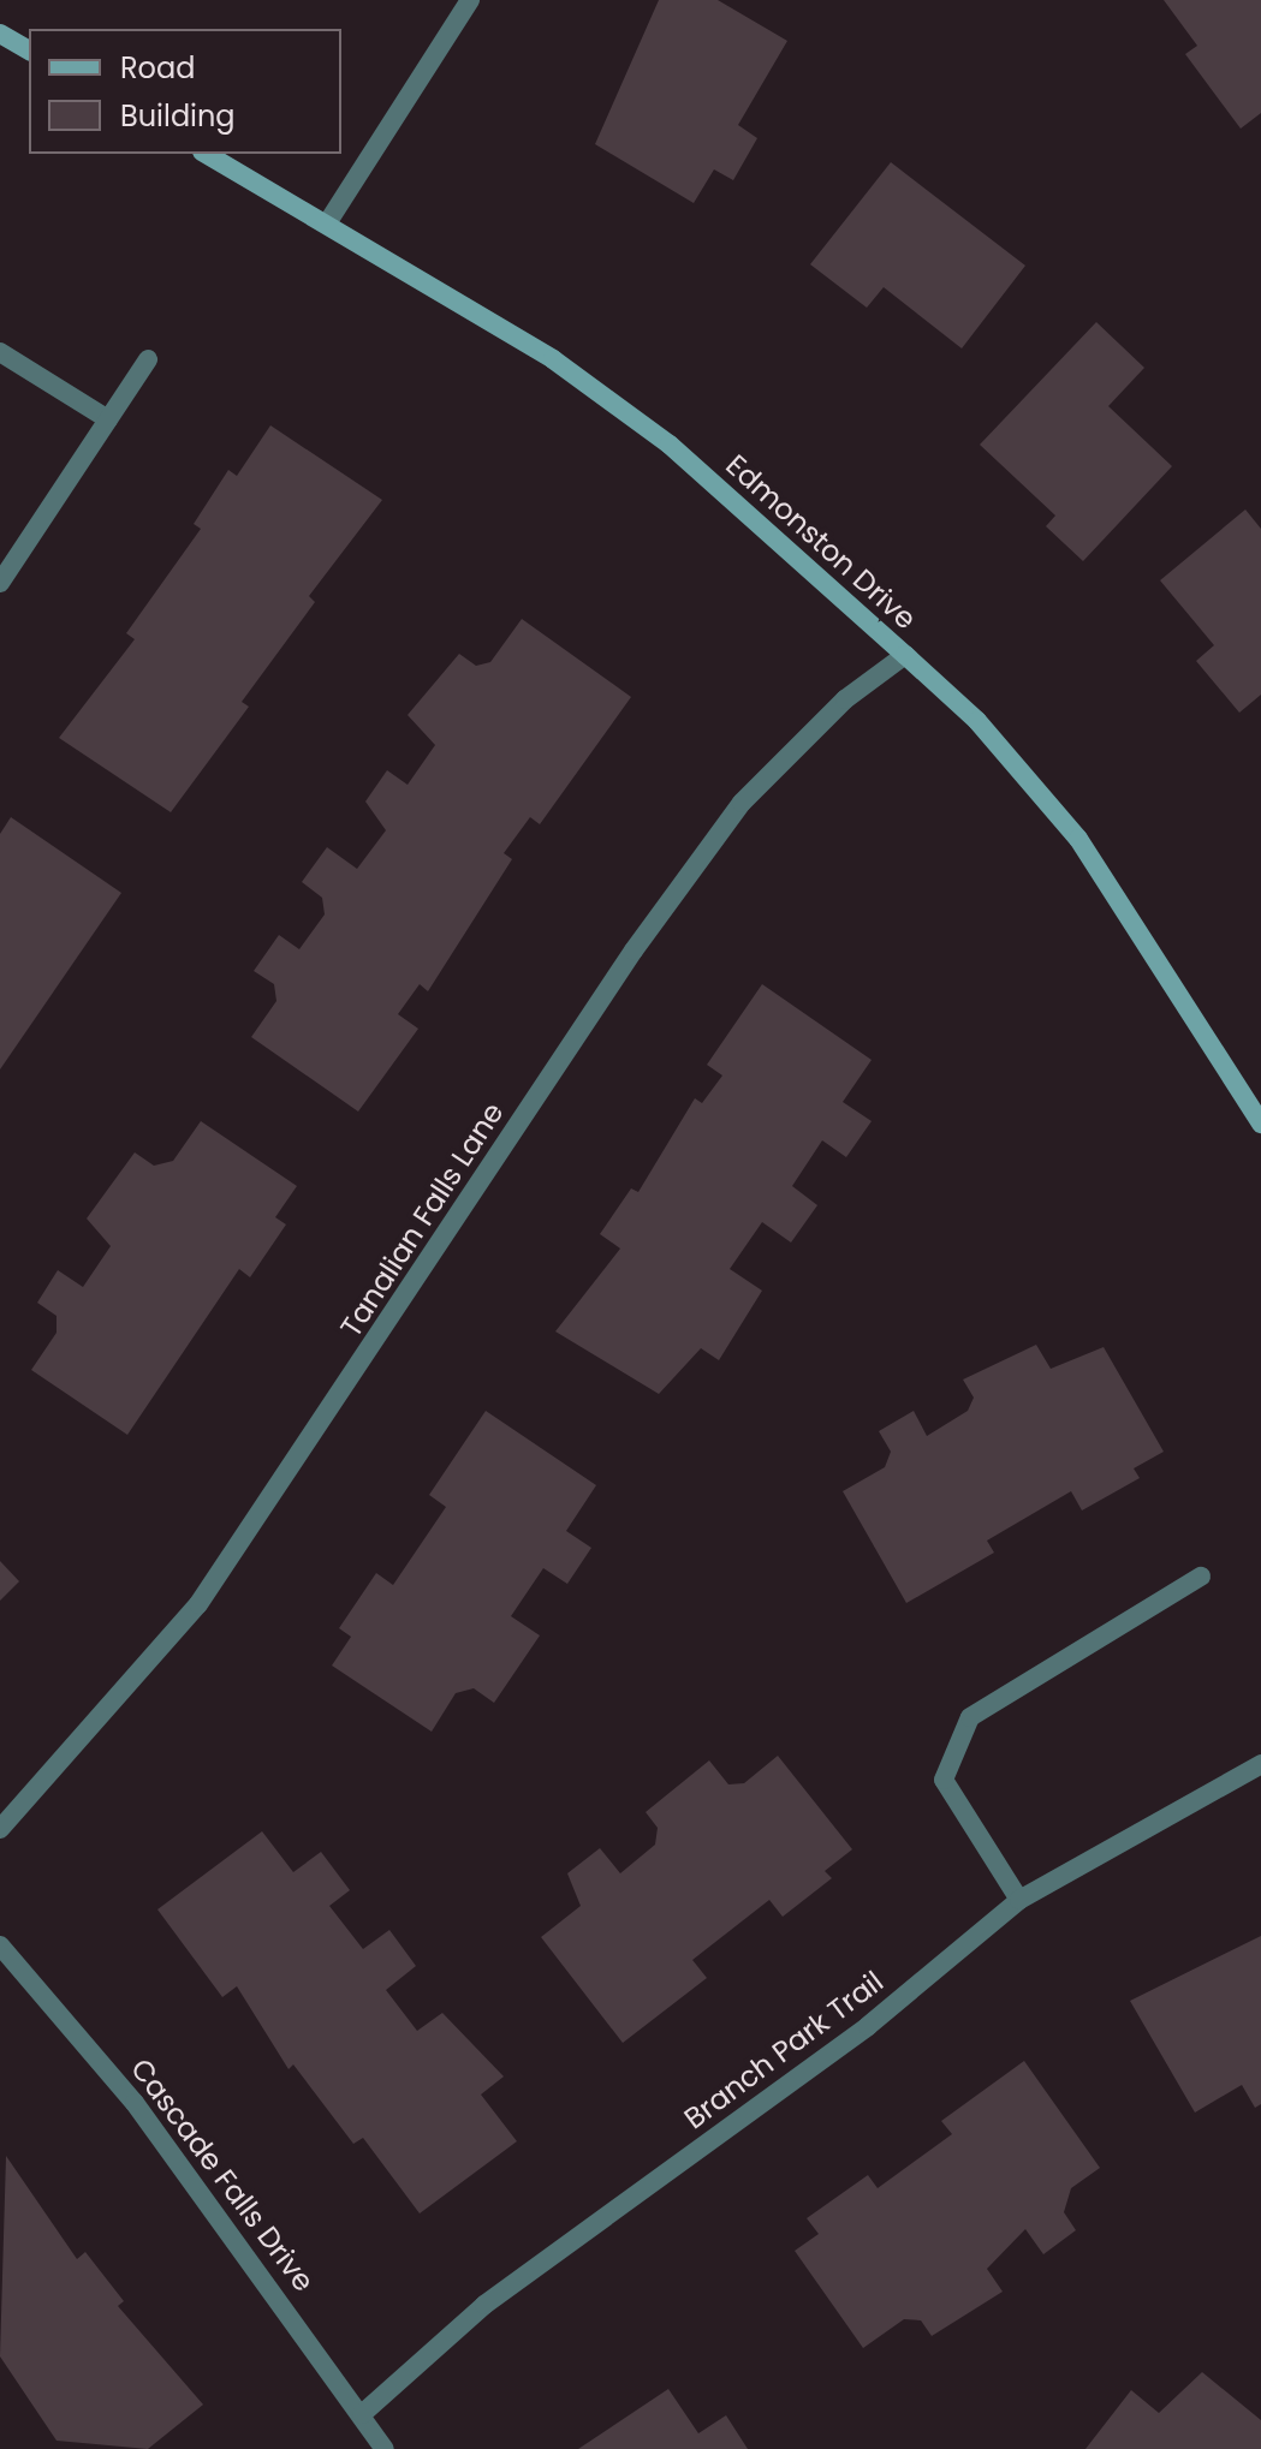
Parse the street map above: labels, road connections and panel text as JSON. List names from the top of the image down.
{
  "streets": {
    "street": [
      "Edmonston Drive",
      "Tanalian Falls Lane",
      "Branch Park Trail",
      "Cascade Falls Drive"
    ]
  },
  "crossings": [
    ["Edmonston Drive", "Tanalian Falls Lane"],
    ["Branch Park Trail", "Cascade Falls Drive"]
  ],
  "legend": ["Road", "Building"]
}
